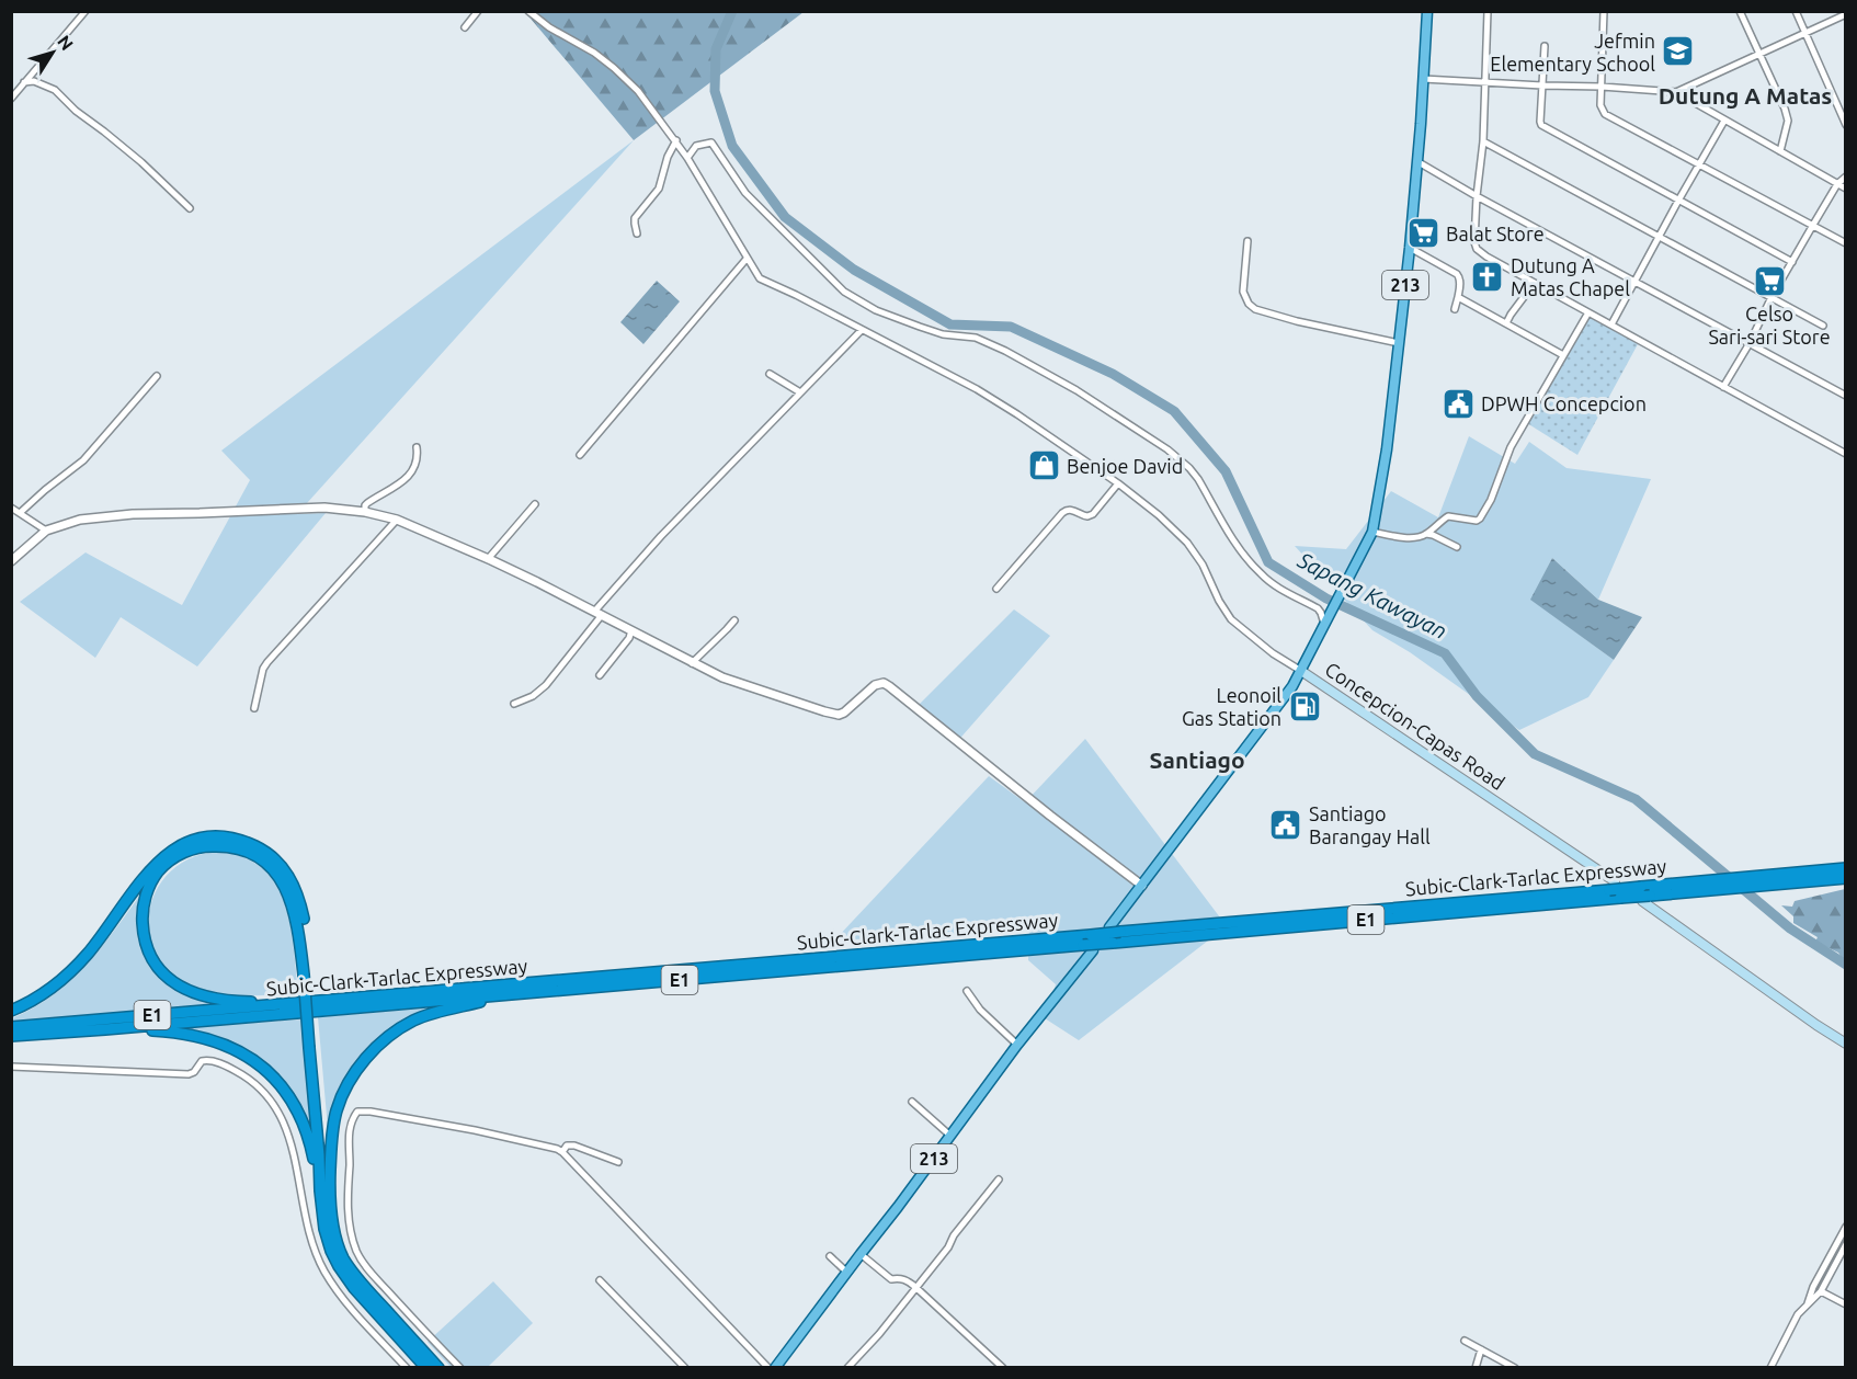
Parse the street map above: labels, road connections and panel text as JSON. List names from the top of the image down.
{
  "streets": {
    "highway": ["Subic-Clark-Tarlac Expressway", "E1"],
    "main road": ["213", "Concepcion-Capas Road"]
  },
  "crossings": [
    ["213", "Concepcion-Capas Road"],
    ["213", "Subic-Clark-Tarlac Expressway"],
    ["Concepcion-Capas Road", "Subic-Clark-Tarlac Expressway"]
  ],
  "districts": ["Dutung A Matas", "Santiago"],
  "water": ["Sapang Kawayan"],
  "places": {
    "school or university": ["Jefmin Elementary School"],
    "supermarket": ["Balat Store", "Celso Sari-sari Store"],
    "church": ["Dutung A Matas Chapel"],
    "public building": ["DPWH Concepcion", "Santiago Barangay Hall"],
    "shop": ["Benjoe David"],
    "fuel station": ["Leonoil Gas Station"]
  },
  "north": "top right"
}
